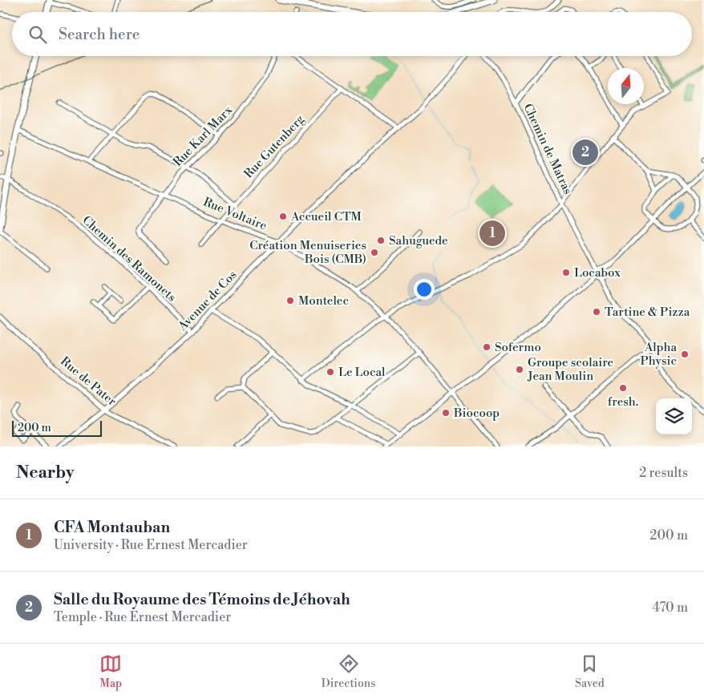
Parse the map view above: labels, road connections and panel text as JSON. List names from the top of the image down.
{
  "streets": {
    "street": [
      "Rue Karl Marx",
      "Rue Gutenberg",
      "Chemin de Matras",
      "Rue Voltaire",
      "Chemin des Ramonets",
      "Avenue de Cos",
      "Rue de Pater"
    ]
  },
  "crossings": [
    ["Rue Karl Marx", "Rue Voltaire"],
    ["Rue Gutenberg", "Rue Voltaire"],
    ["Rue Voltaire", "Avenue de Cos"],
    ["Chemin des Ramonets", "Avenue de Cos"],
    ["Avenue de Cos", "Rue de Pater"]
  ],
  "places": [
    "Accueil CTM",
    "Sahuguede",
    "Création Menuiseries Bois (CMB)",
    "Locabox",
    "Montelec",
    "Tartine & Pizza",
    "Sofermo",
    "Alpha Physic",
    "Groupe scolaire Jean Moulin",
    "Le Local",
    "fresh.",
    "Biocoop"
  ],
  "scale_bar": "200 m",
  "north": "top",
  "page": {
    "search": "Search here",
    "pins": ["2", "1"],
    "scale": "200 m",
    "heading": ["Nearby", "2 results"],
    "list": [
      {
        "mark": "1",
        "name": "CFA Montauban",
        "note": "University · Rue Ernest Mercadier",
        "value": "200 m"
      },
      {
        "mark": "2",
        "name": "Salle du Royaume des Témoins de Jéhovah",
        "note": "Temple · Rue Ernest Mercadier",
        "value": "470 m"
      }
    ],
    "nav": ["Map", "Directions", "Saved"]
  }
}
